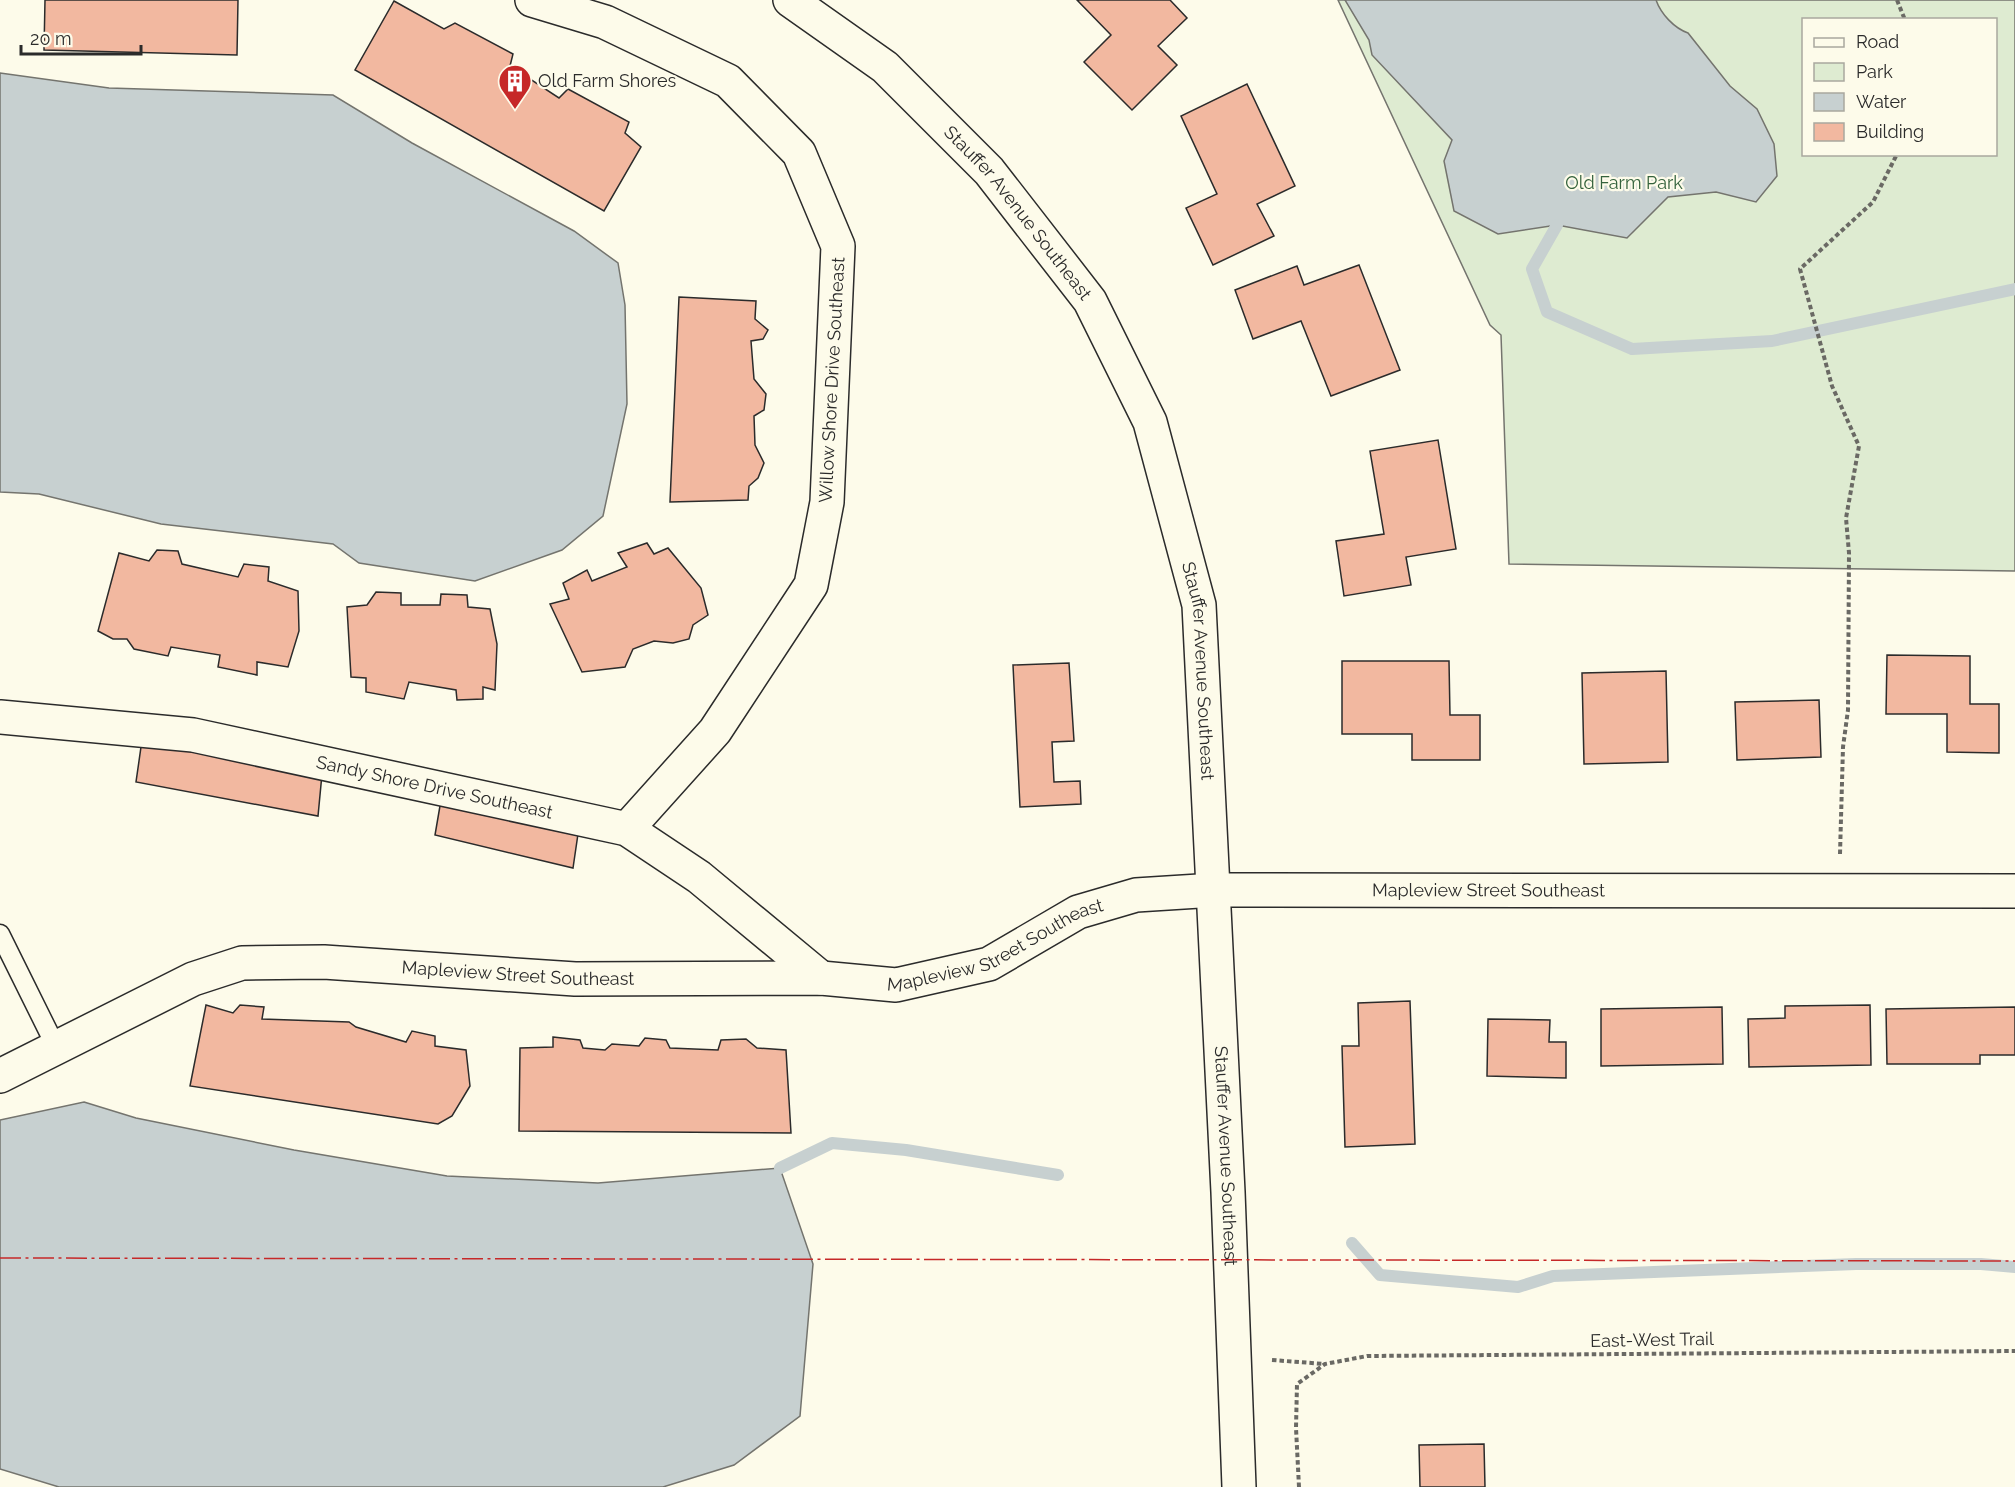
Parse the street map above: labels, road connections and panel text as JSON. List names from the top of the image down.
{
  "streets": {
    "street": [
      "Stauffer Avenue Southeast",
      "Willow Shore Drive Southeast",
      "Sandy Shore Drive Southeast",
      "Mapleview Street Southeast"
    ],
    "path": ["East-West Trail"]
  },
  "crossings": [
    ["Stauffer Avenue Southeast", "Mapleview Street Southeast"],
    ["Willow Shore Drive Southeast", "Sandy Shore Drive Southeast"],
    ["Sandy Shore Drive Southeast", "Mapleview Street Southeast"]
  ],
  "parks": ["Old Farm Park"],
  "places": {
    "building": ["Old Farm Shores"]
  },
  "legend": [
    "Road",
    "Park",
    "Water",
    "Building"
  ],
  "scale_bar": "20 m"
}
